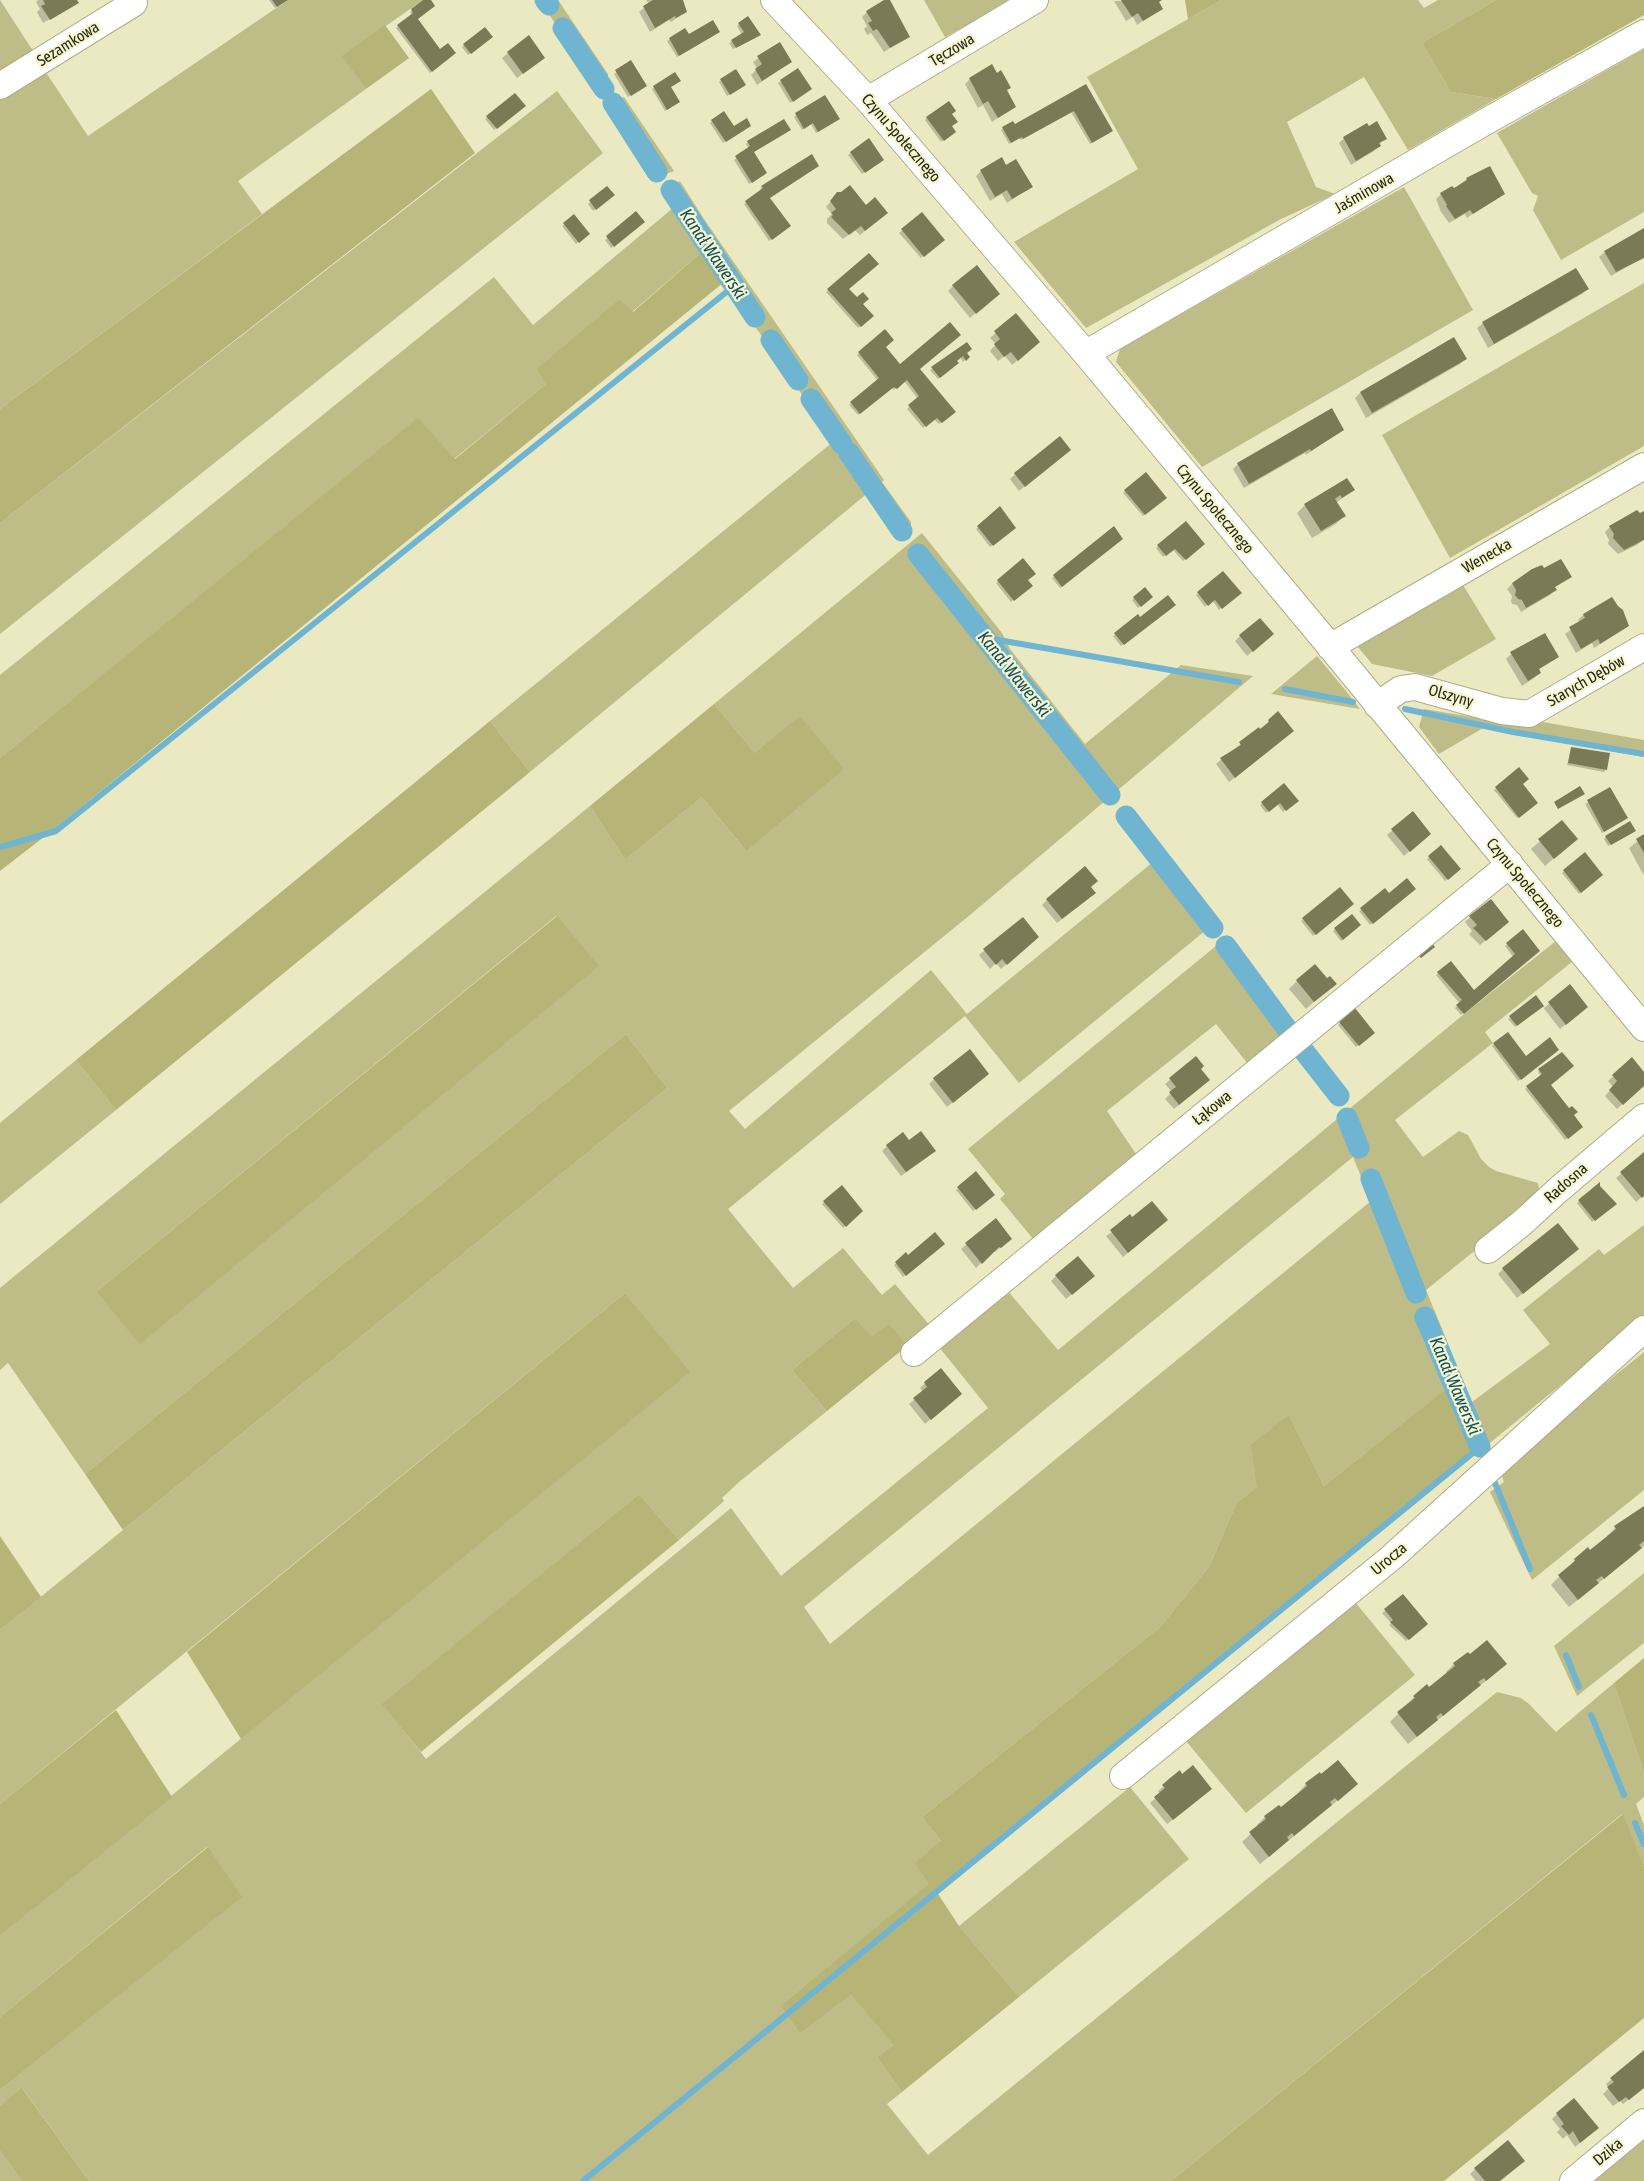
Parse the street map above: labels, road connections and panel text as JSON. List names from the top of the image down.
{
  "streets": {
    "street": [
      "Sezamkowa",
      "Tęczowa",
      "Czynu Społecznego",
      "Jaśminowa",
      "Wenecka",
      "Starych Dębów",
      "Olszyny",
      "Łąkowa",
      "Radosna",
      "Urocza",
      "Dzika"
    ]
  },
  "crossings": [
    ["Tęczowa", "Czynu Społecznego"],
    ["Czynu Społecznego", "Jaśminowa"],
    ["Czynu Społecznego", "Wenecka"],
    ["Czynu Społecznego", "Olszyny"],
    ["Czynu Społecznego", "Łąkowa"],
    ["Starych Dębów", "Olszyny"]
  ],
  "water": ["Kanał Wawerski"]
}
